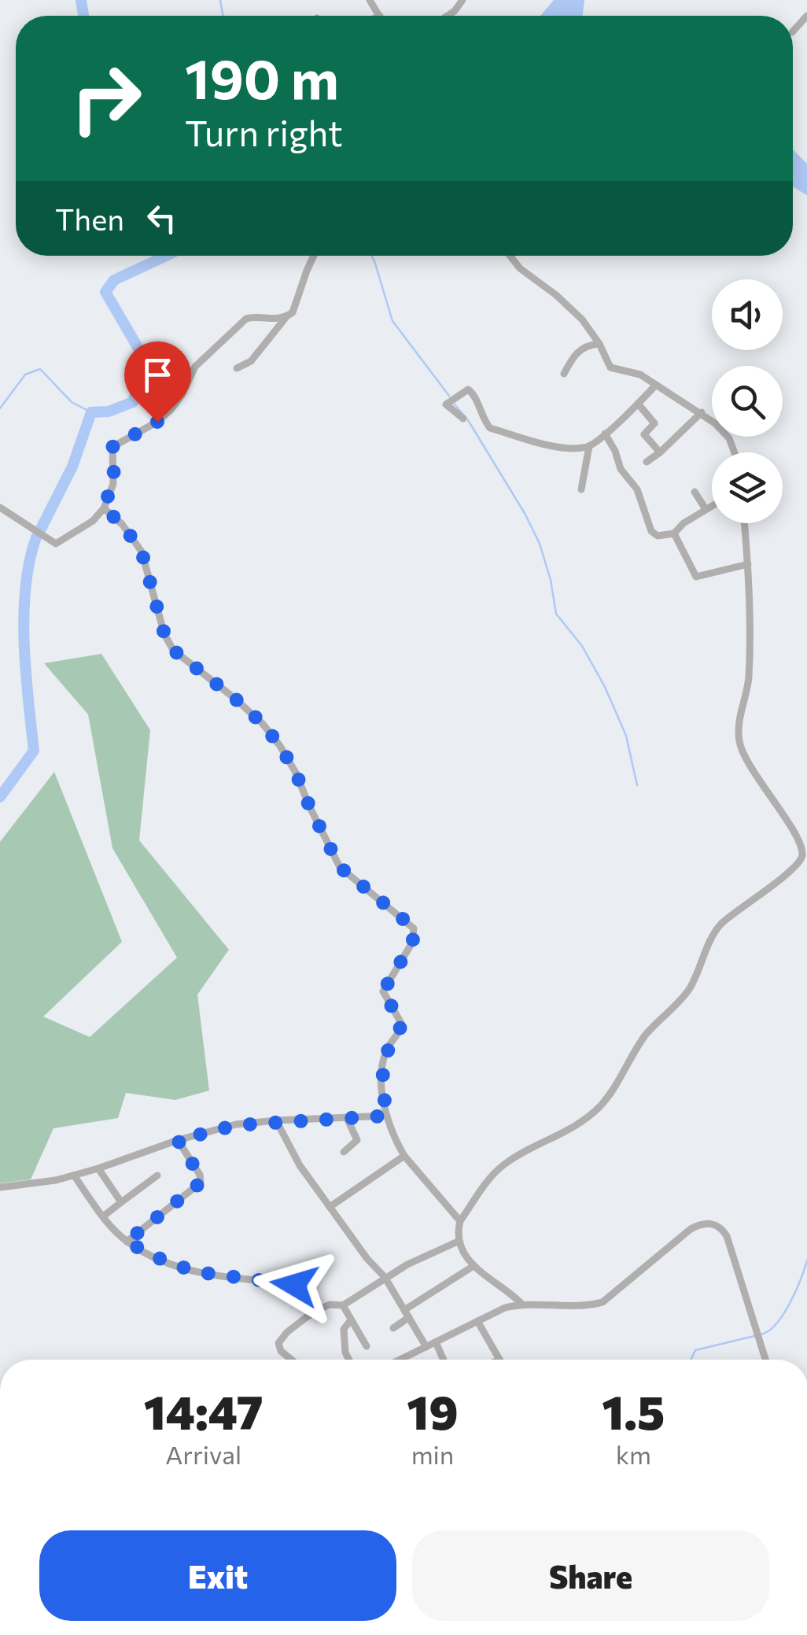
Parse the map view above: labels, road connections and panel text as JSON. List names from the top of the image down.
{
  "page": {
    "turn": ["190 m", "Turn right"],
    "then": "Then",
    "eta": [
      "14:47",
      "Arrival",
      "19",
      "min",
      "1.5",
      "km"
    ],
    "buttons": ["Exit", "Share"]
  }
}
